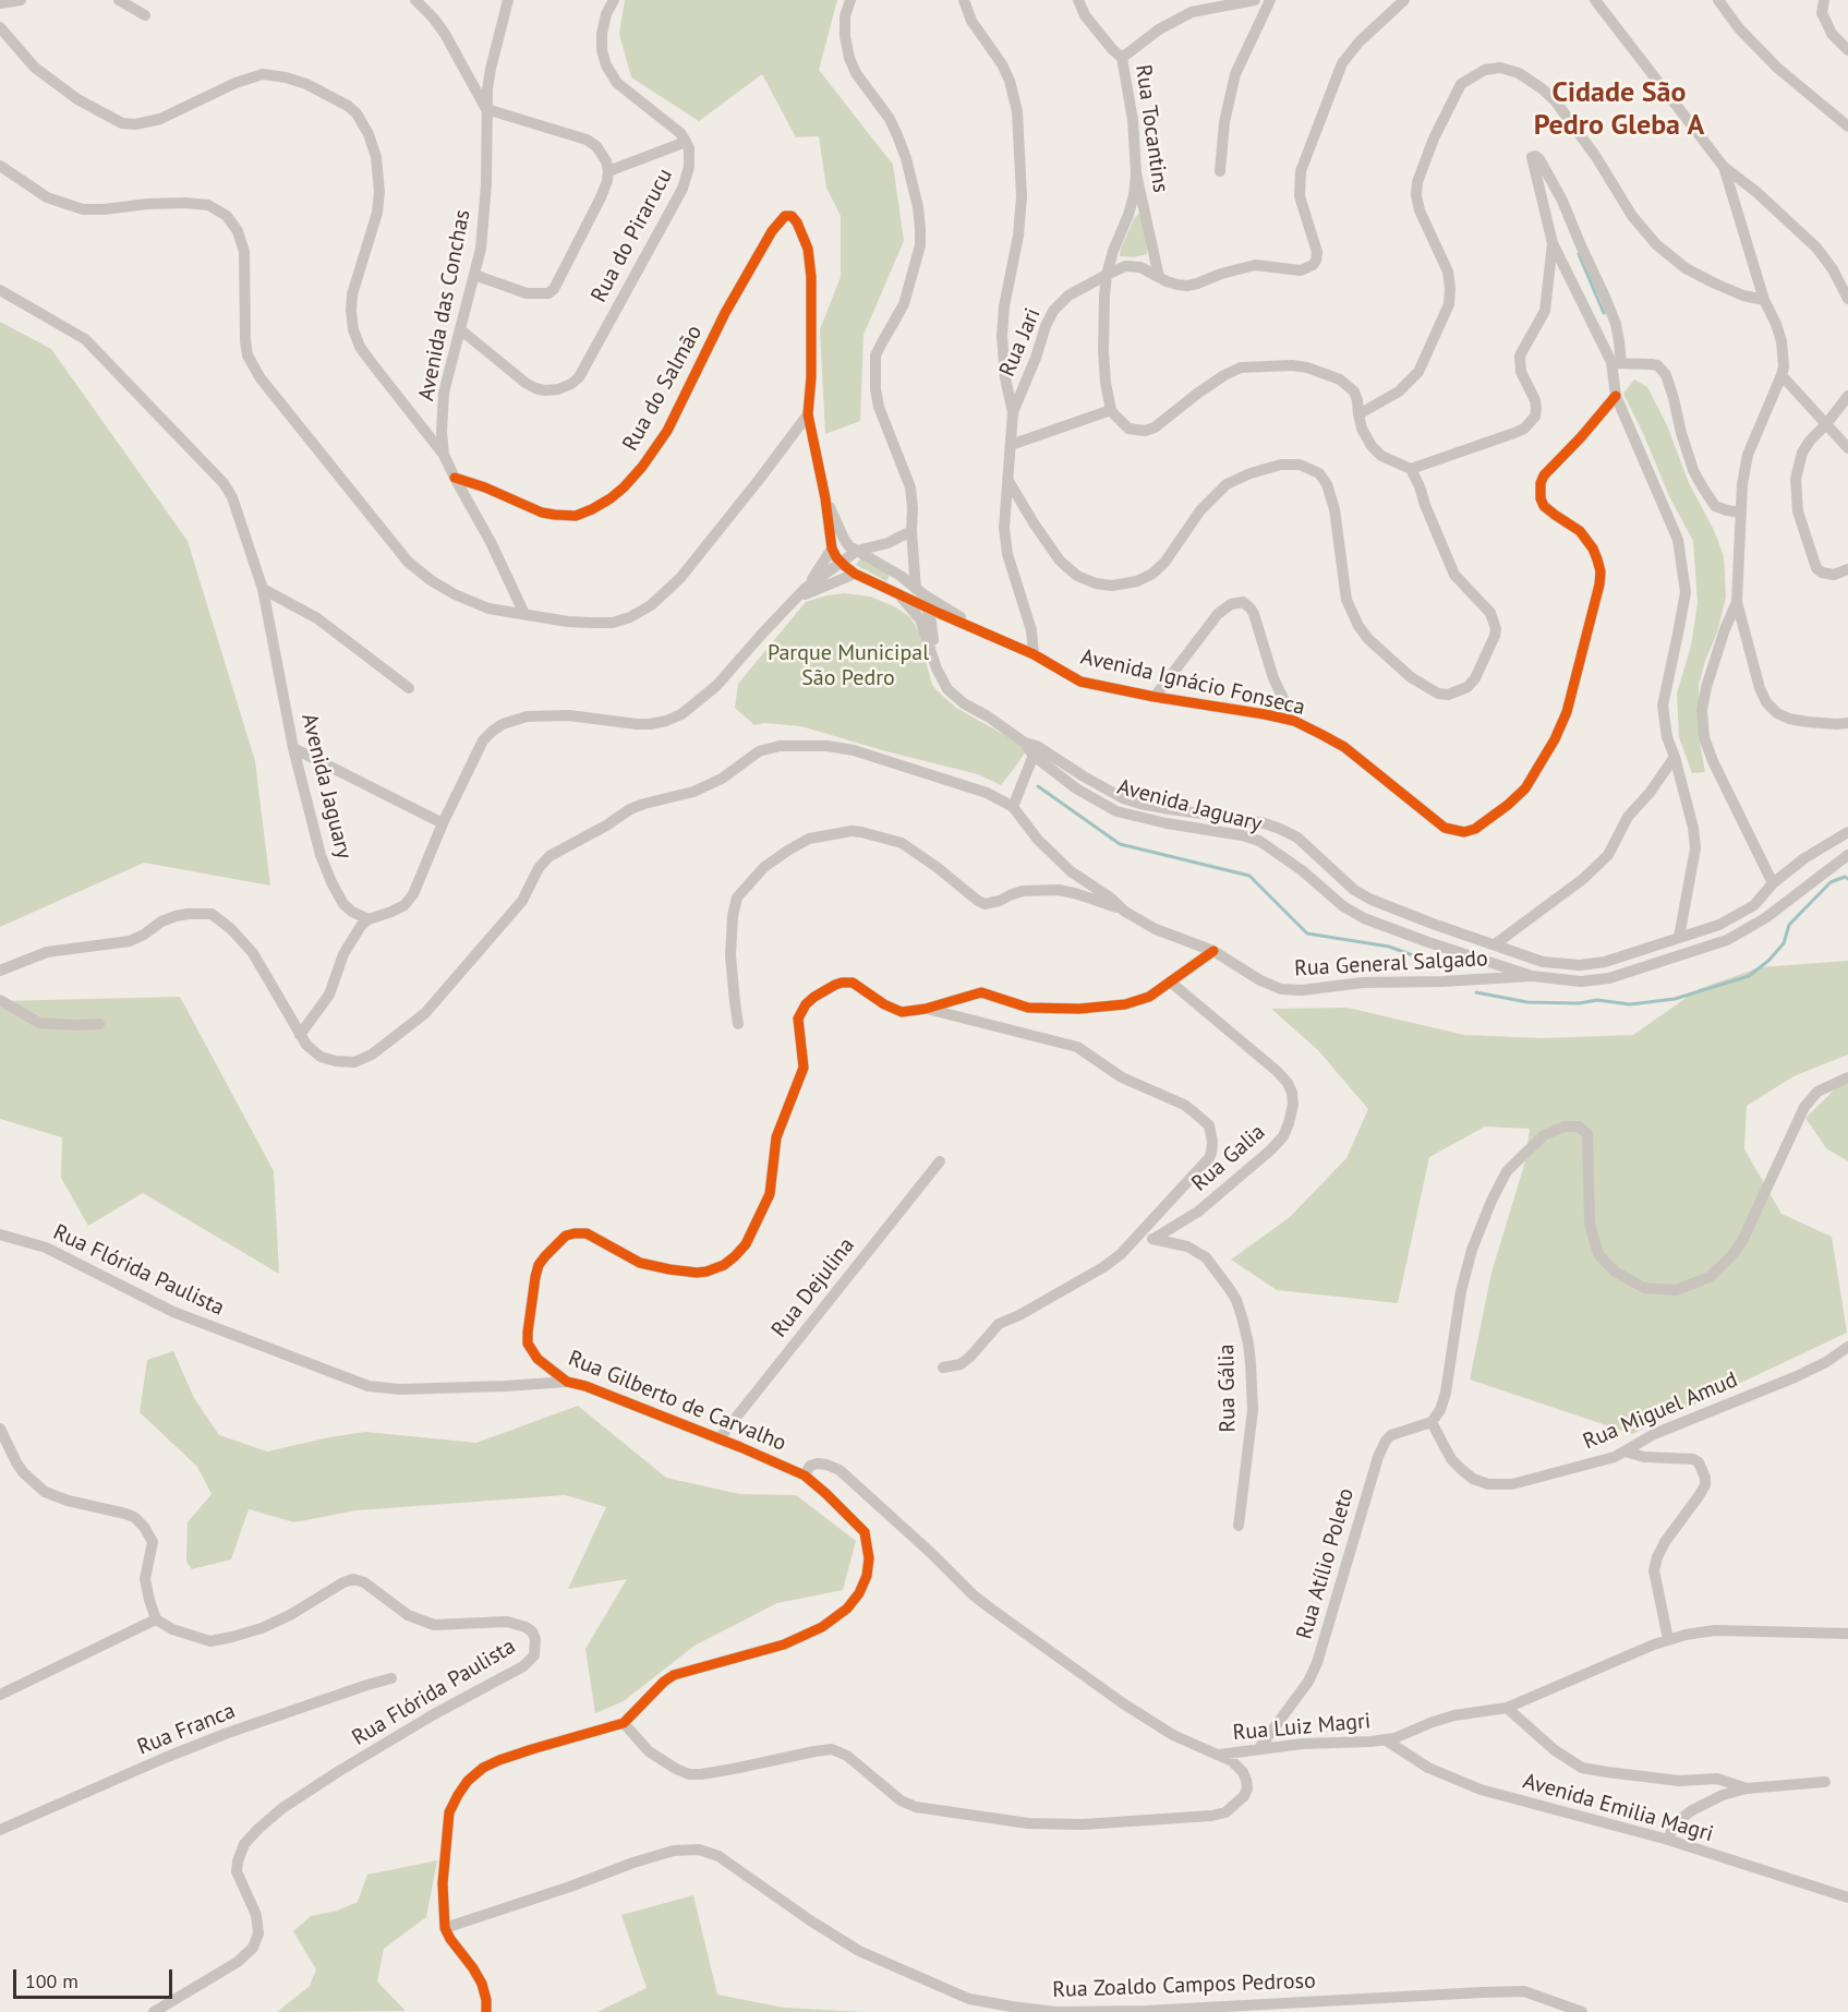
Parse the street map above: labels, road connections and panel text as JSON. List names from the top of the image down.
{
  "streets": {
    "street": [
      "Rua Tocantins",
      "Rua do Pirarucu",
      "Avenida das Conchas",
      "Rua Jari",
      "Rua do Salmão",
      "Avenida Ignácio Fonseca",
      "Avenida Jaguary",
      "Rua General Salgado",
      "Rua Galia",
      "Rua Flórida Paulista",
      "Rua Dejulina",
      "Rua Gália",
      "Rua Gilberto de Carvalho",
      "Rua Miguel Amud",
      "Rua Atílio Poleto",
      "Rua Luiz Magri",
      "Rua Franca",
      "Avenida Emilia Magri",
      "Rua Zoaldo Campos Pedroso"
    ]
  },
  "crossings": [
    ["Rua Tocantins", "Rua Jari"],
    ["Rua do Pirarucu", "Avenida das Conchas"],
    ["Avenida das Conchas", "Rua do Salmão"],
    ["Avenida Ignácio Fonseca", "Avenida Jaguary"],
    ["Avenida Jaguary", "Rua General Salgado"],
    ["Rua General Salgado", "Rua Gilberto de Carvalho"],
    ["Rua Galia", "Rua Gália"],
    ["Rua Galia", "Rua Gilberto de Carvalho"],
    ["Rua Flórida Paulista", "Rua Gilberto de Carvalho"],
    ["Rua Dejulina", "Rua Gilberto de Carvalho"],
    ["Rua Gilberto de Carvalho", "Rua Luiz Magri"],
    ["Rua Gilberto de Carvalho", "Rua Zoaldo Campos Pedroso"],
    ["Rua Miguel Amud", "Rua Atílio Poleto"],
    ["Rua Atílio Poleto", "Rua Luiz Magri"],
    ["Rua Luiz Magri", "Avenida Emilia Magri"]
  ],
  "districts": ["Cidade São Pedro Gleba A"],
  "parks": ["Parque Municipal São Pedro"],
  "scale_bar": "100 m"
}
